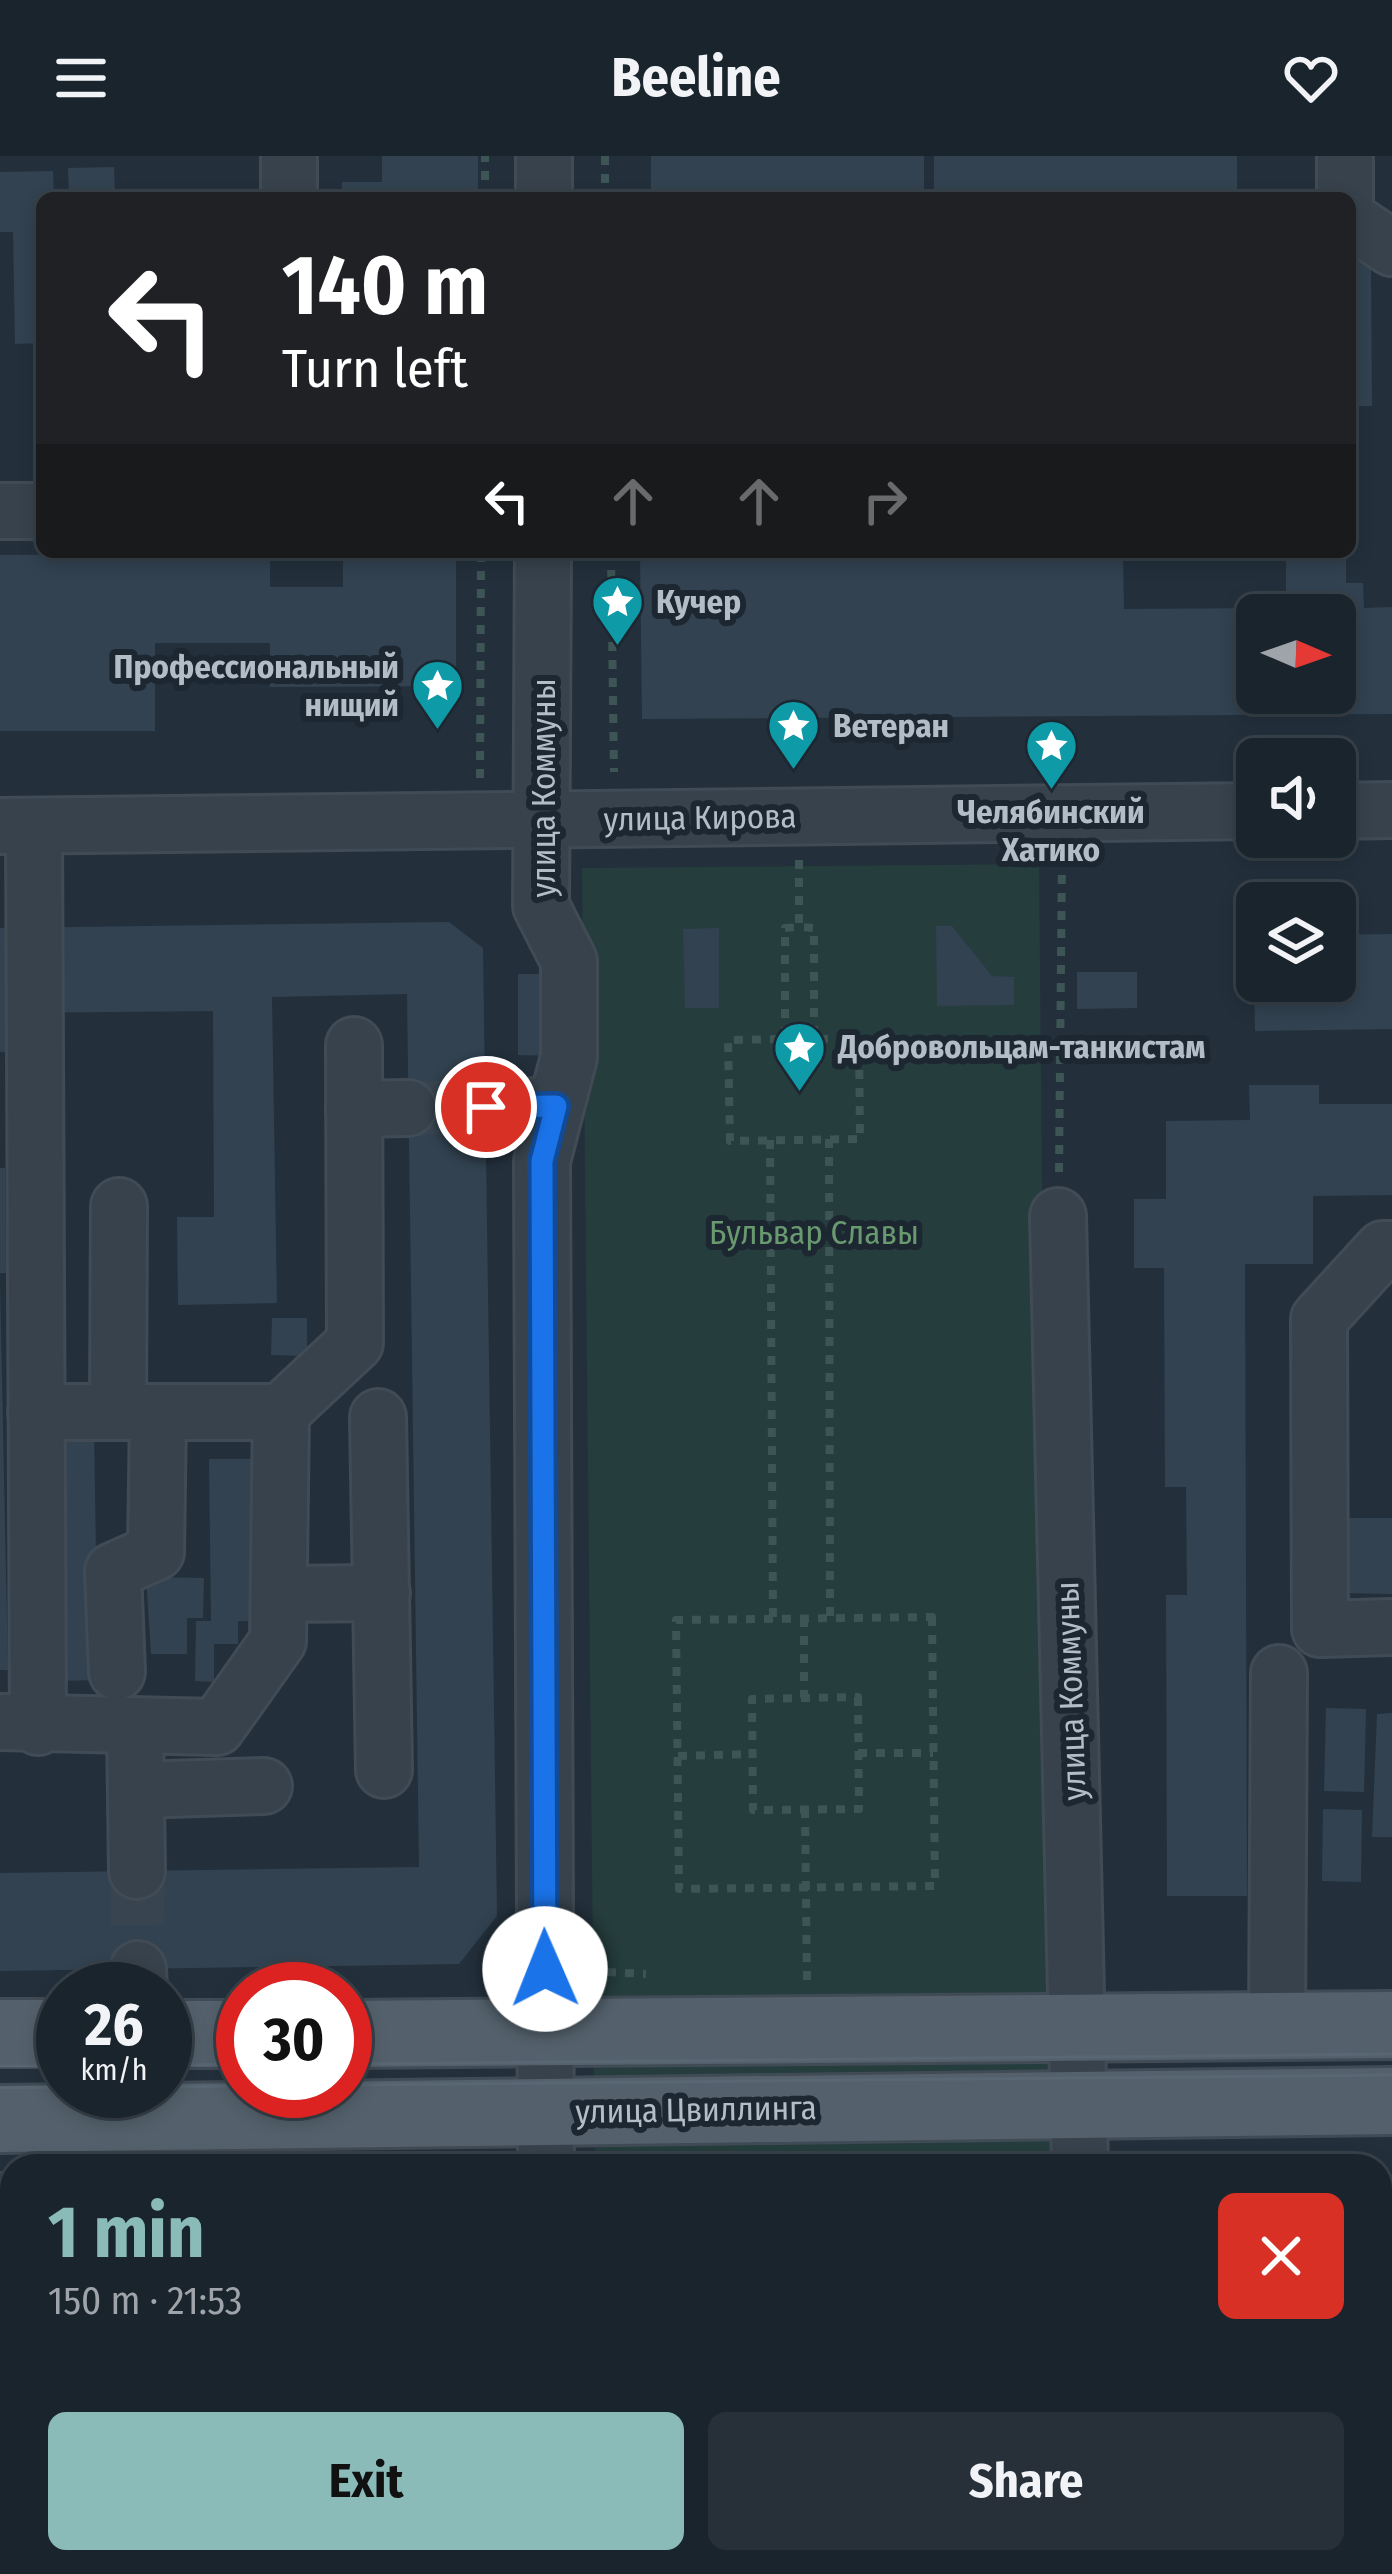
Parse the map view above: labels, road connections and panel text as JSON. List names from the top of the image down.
{
  "streets": {
    "main road": ["улица Цвиллинга"],
    "street": ["улица Коммуны", "улица Кирова"]
  },
  "crossings": [
    ["улица Коммуны", "улица Кирова"],
    ["улица Коммуны", "улица Цвиллинга"]
  ],
  "parks": ["Бульвар Славы"],
  "places": {
    "place": [
      "Кучер",
      "Профессиональный нищий",
      "Ветеран",
      "Челябинский Хатико",
      "Добровольцам-танкистам"
    ]
  },
  "north": "right",
  "page": {
    "header": "Beeline",
    "turn": ["140 m", "Turn left"],
    "speed": "26 km/h",
    "limit": "30",
    "heading": ["1 min", "150 m · 21:53"],
    "buttons": ["Exit", "Share"]
  }
}
